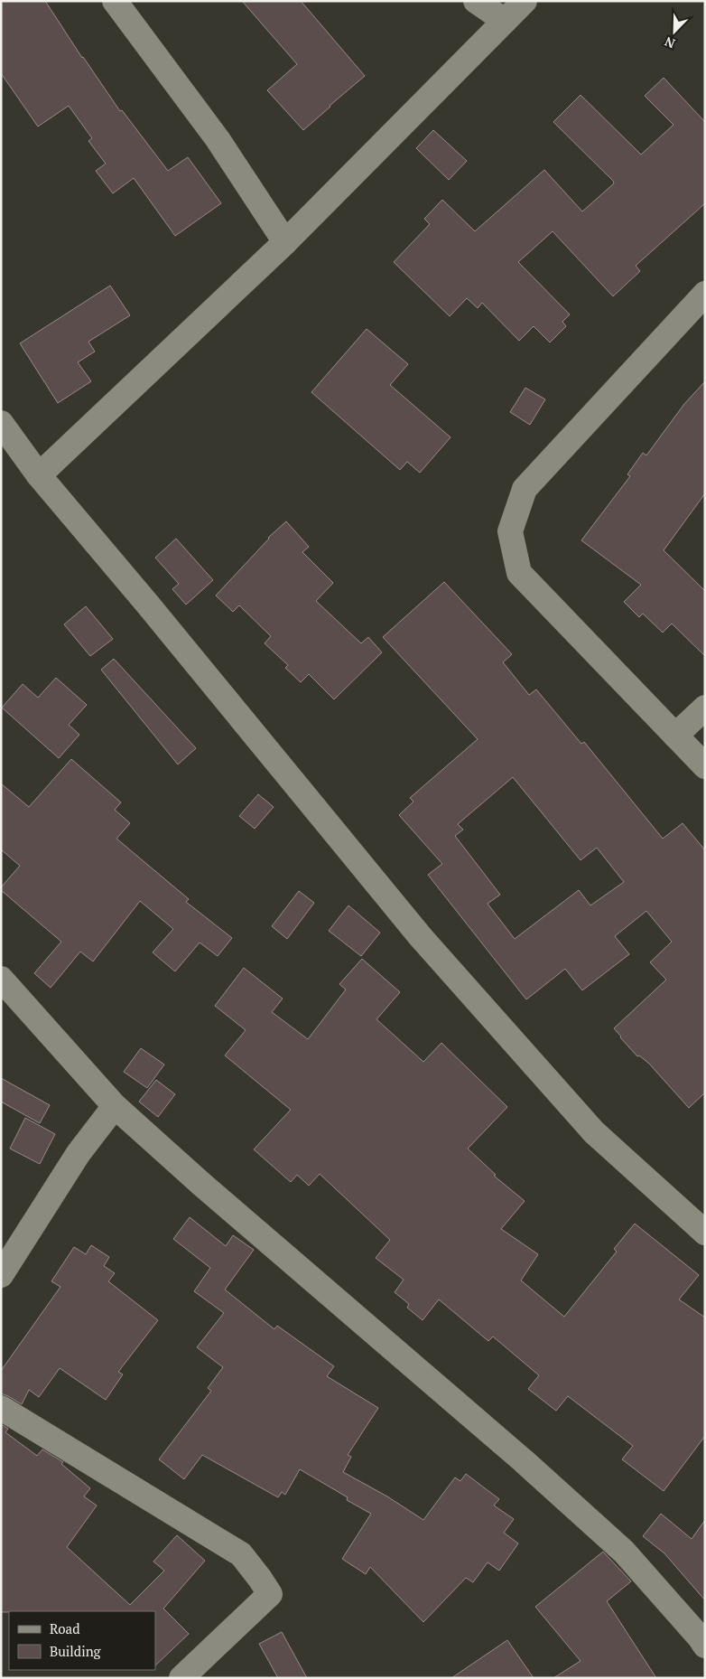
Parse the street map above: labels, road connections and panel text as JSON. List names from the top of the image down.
{
  "legend": ["Road", "Building"],
  "north": "bottom left"
}
